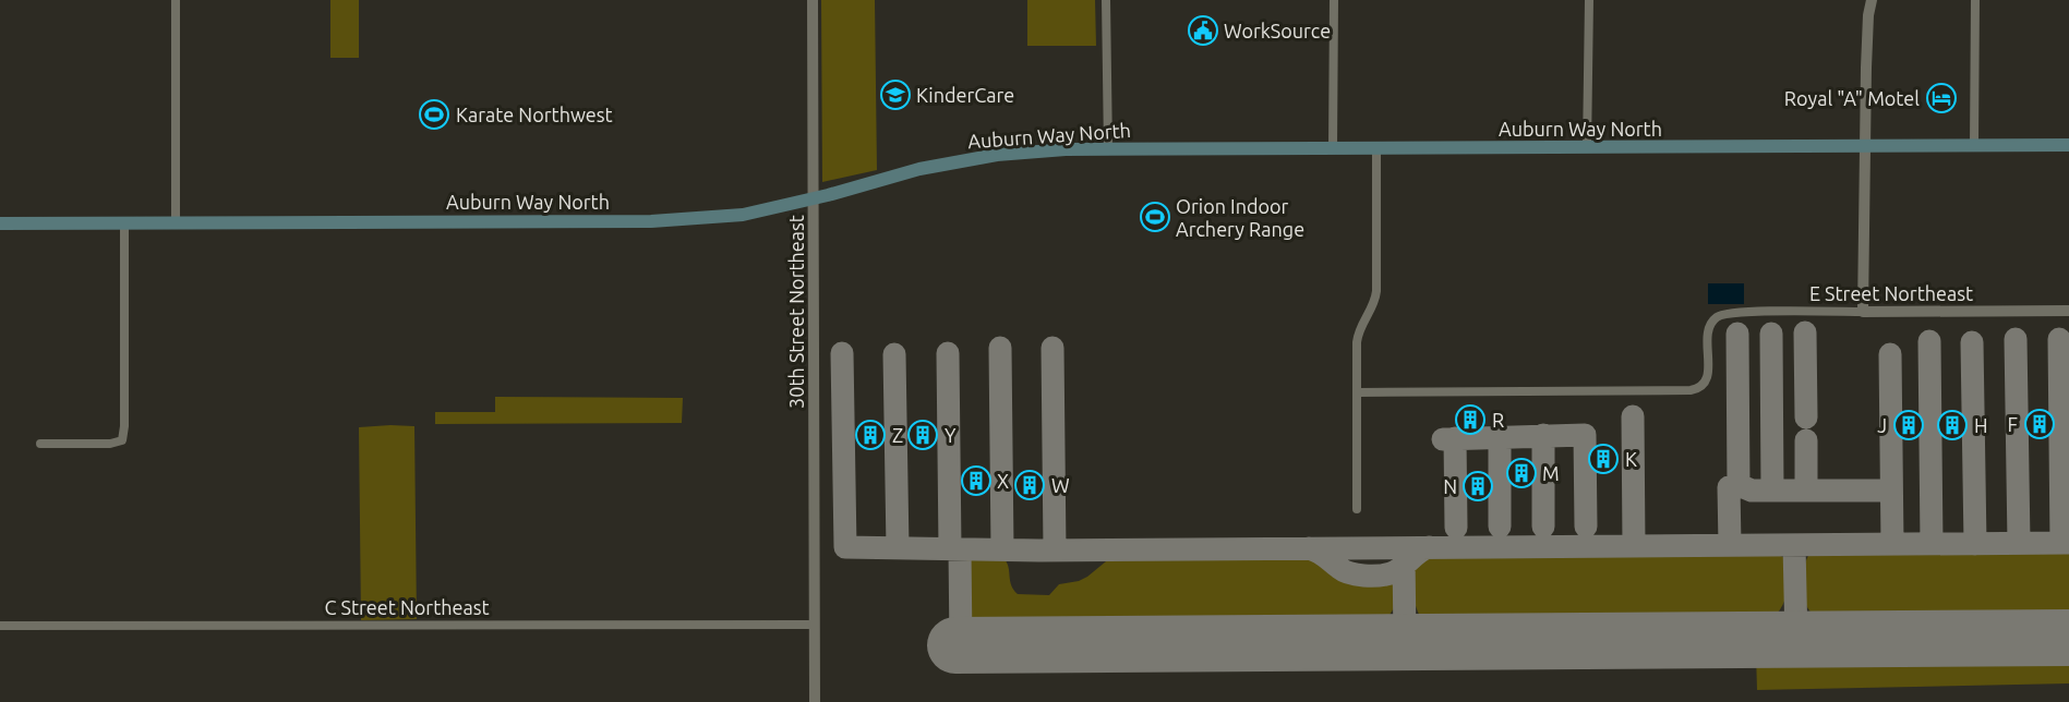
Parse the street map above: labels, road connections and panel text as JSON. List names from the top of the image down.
{
  "streets": {
    "main road": ["Auburn Way North"],
    "street": ["E Street Northeast", "30th Street Northeast", "C Street Northeast"]
  },
  "crossings": [
    ["Auburn Way North", "30th Street Northeast"],
    ["30th Street Northeast", "C Street Northeast"]
  ],
  "places": {
    "public building": ["WorkSource"],
    "school or university": ["KinderCare"],
    "hotel": ["Royal \"A\" Motel"],
    "sports": ["Karate Northwest", "Orion Indoor Archery Range"],
    "building": [
      "R",
      "F",
      "J",
      "H",
      "Z",
      "Y",
      "K",
      "M",
      "X",
      "W",
      "N"
    ]
  }
}
